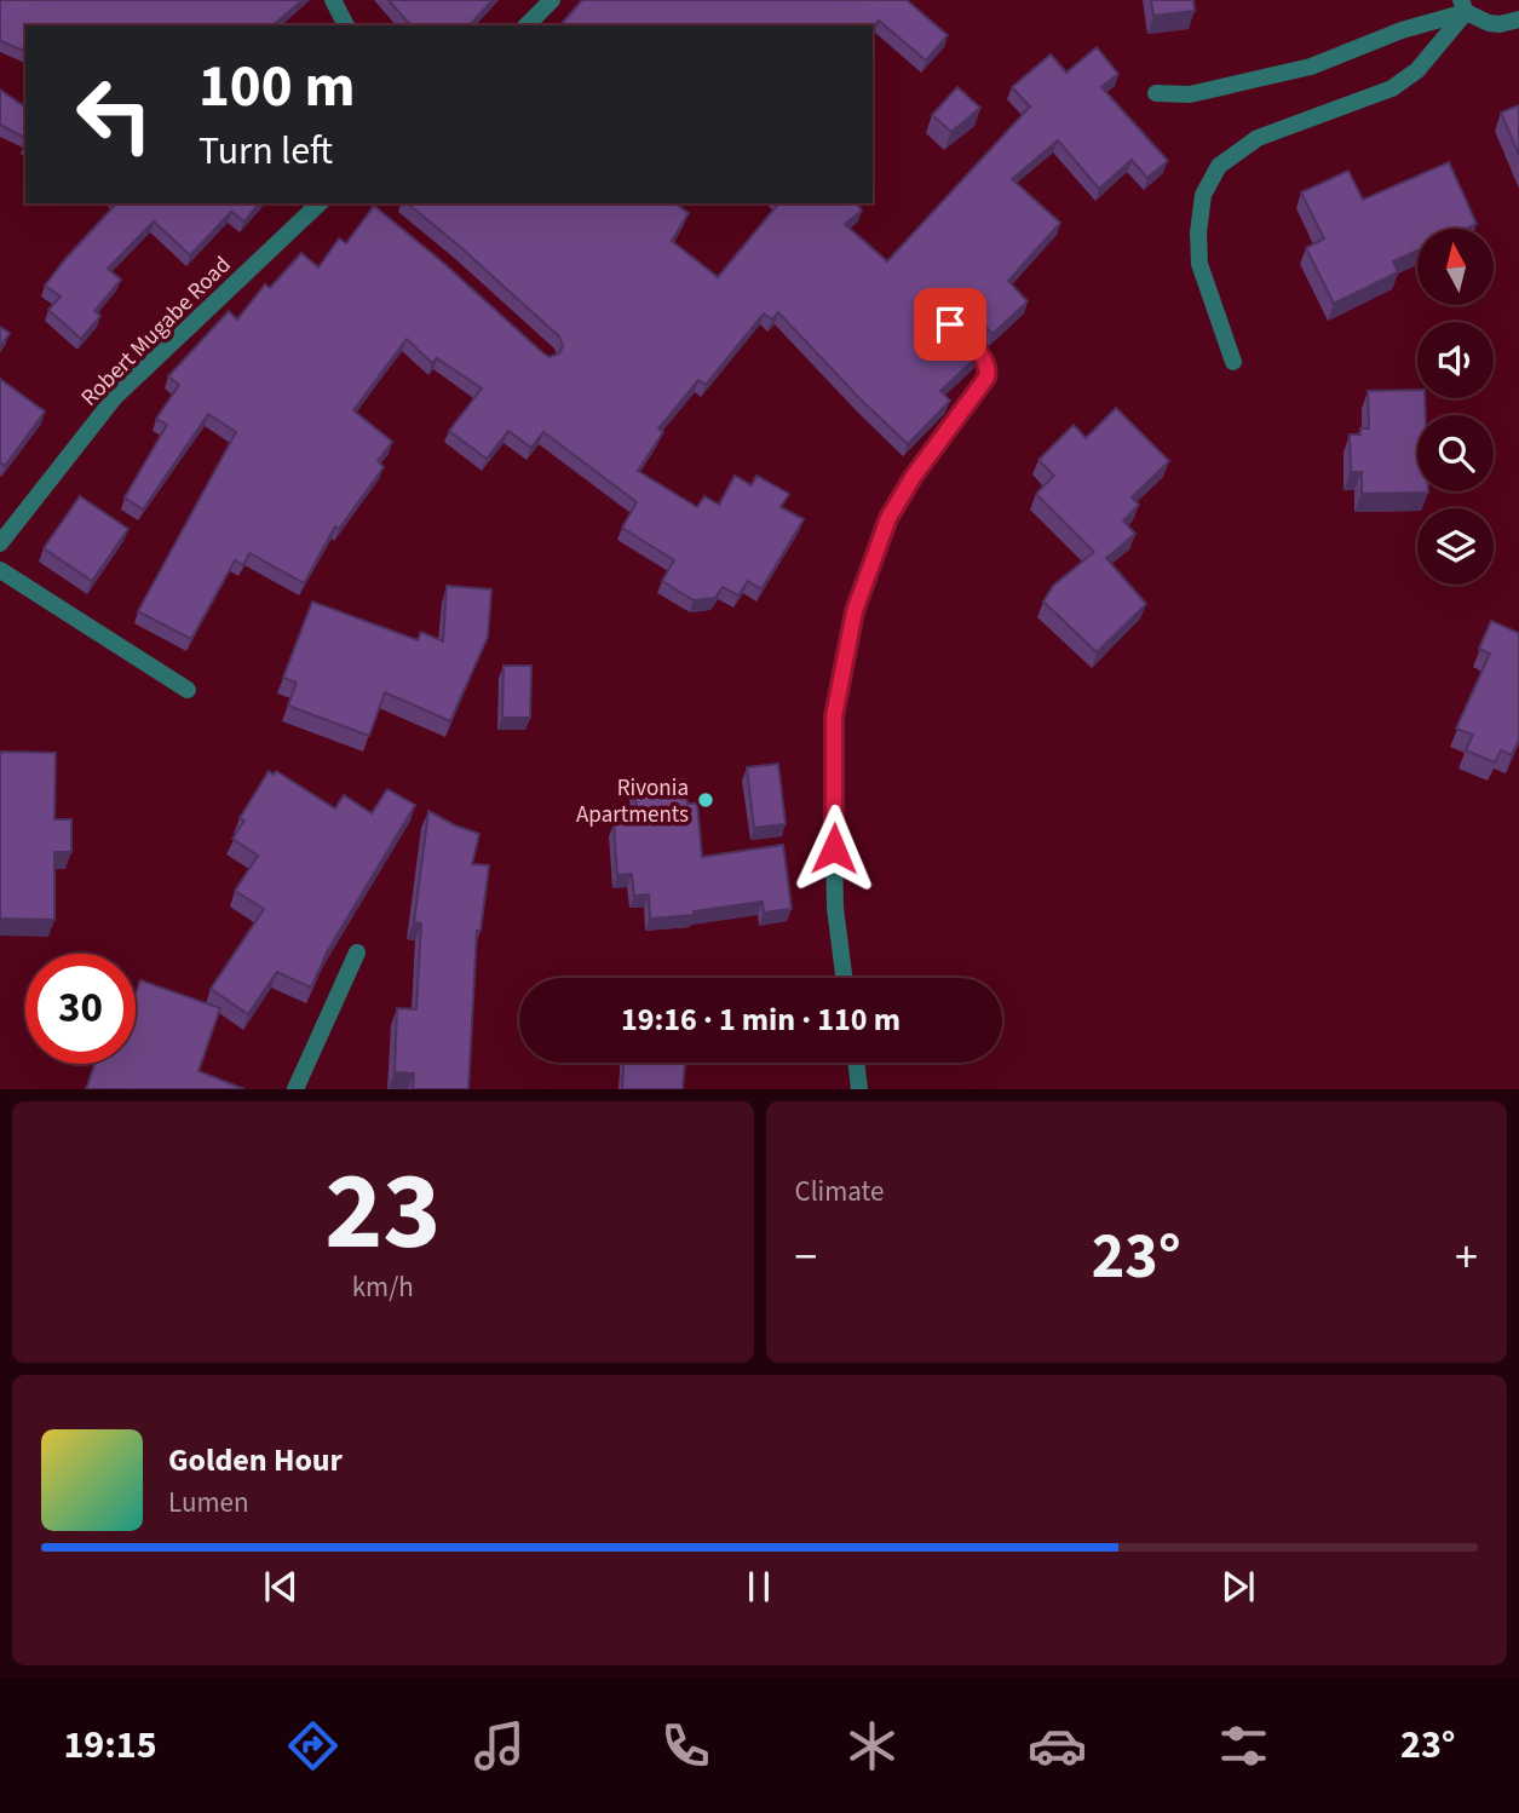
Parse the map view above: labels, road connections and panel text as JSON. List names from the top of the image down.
{
  "streets": {
    "street": ["Robert Mugabe Road"]
  },
  "places": ["Rivonia Apartments"],
  "north": "top",
  "page": {
    "turn": ["100 m", "Turn left"],
    "limit": "30",
    "trip": "19:16 · 1 min · 110 m",
    "tile": [
      ["23", "km/h"],
      "Climate"
    ],
    "heat": ["−", "23°", "+"],
    "song": ["Golden Hour", "Lumen"],
    "tabs": ["19:15", "23°"]
  }
}
